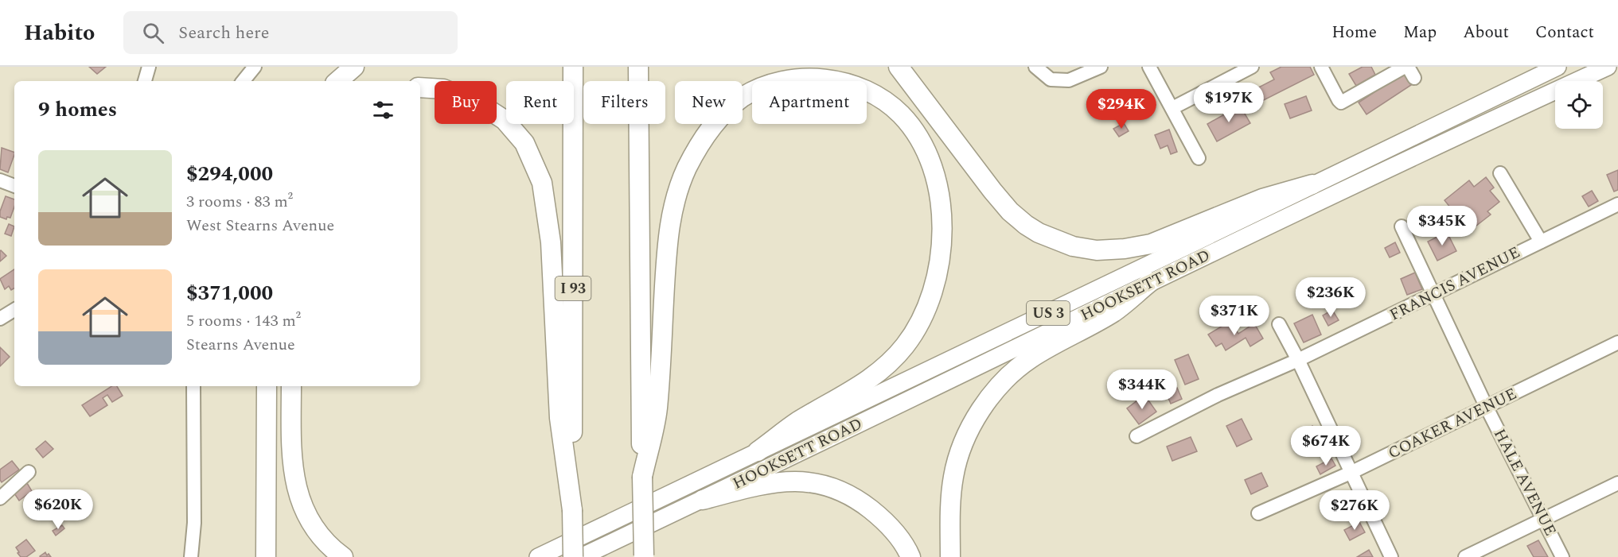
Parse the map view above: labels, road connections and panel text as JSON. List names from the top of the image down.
{
  "streets": {
    "highway": ["I 93"],
    "main road": ["HOOKSETT ROAD", "US 3"],
    "street": ["FRANCIS AVENUE", "COAKER AVENUE", "HALE AVENUE"]
  },
  "crossings": [
    ["FRANCIS AVENUE", "HALE AVENUE"],
    ["COAKER AVENUE", "HALE AVENUE"]
  ],
  "page": {
    "header": "Habito",
    "search": "Search here",
    "nav": [
      "Home",
      "Map",
      "About",
      "Contact"
    ],
    "chip": [
      "Buy",
      "Rent",
      "Filters",
      "New",
      "Apartment"
    ],
    "heading": "9 homes",
    "price": [
      "$197K",
      "$294K",
      "$345K",
      "$236K",
      "$371K",
      "$344K",
      "$674K",
      "$620K",
      "$276K"
    ],
    "list": [
      {
        "name": "$294,000",
        "note": "3 rooms · 83 m² · West Stearns Avenue"
      },
      {
        "name": "$371,000",
        "note": "5 rooms · 143 m² · Stearns Avenue"
      }
    ]
  }
}
